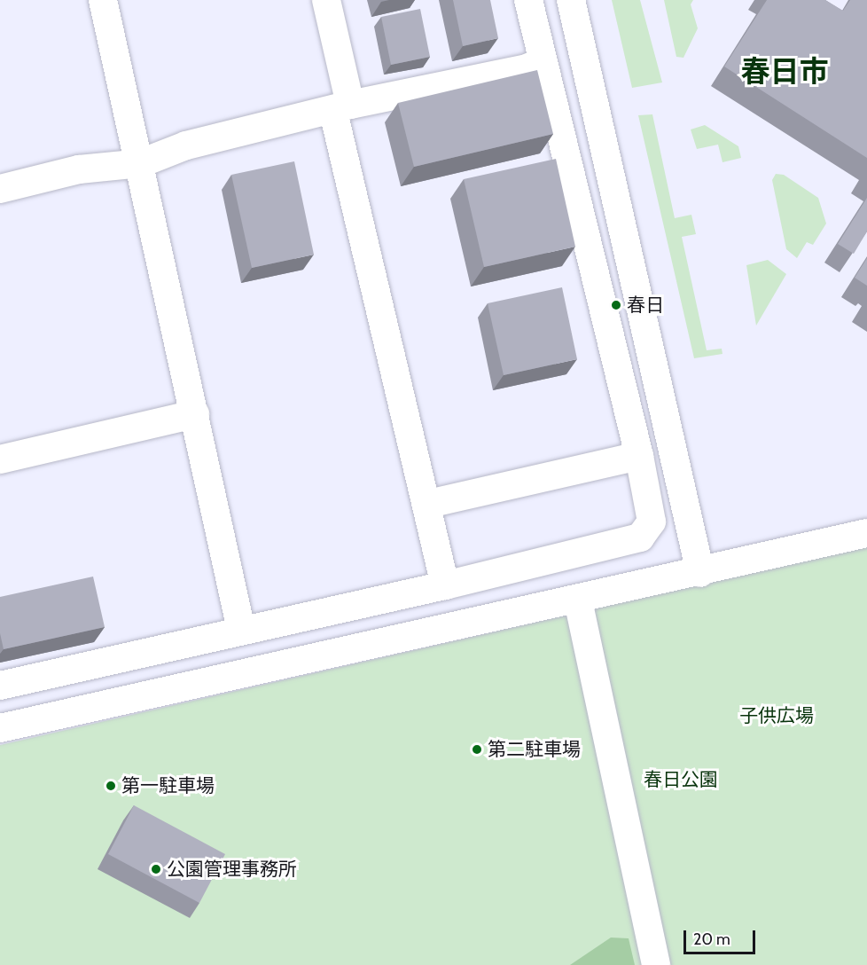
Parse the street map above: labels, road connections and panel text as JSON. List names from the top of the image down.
{
  "districts": ["春日市"],
  "parks": ["子供広場", "春日公園"],
  "places": [
    "春日",
    "第二駐車場",
    "第一駐車場",
    "公園管理事務所"
  ],
  "scale_bar": "20 m"
}
